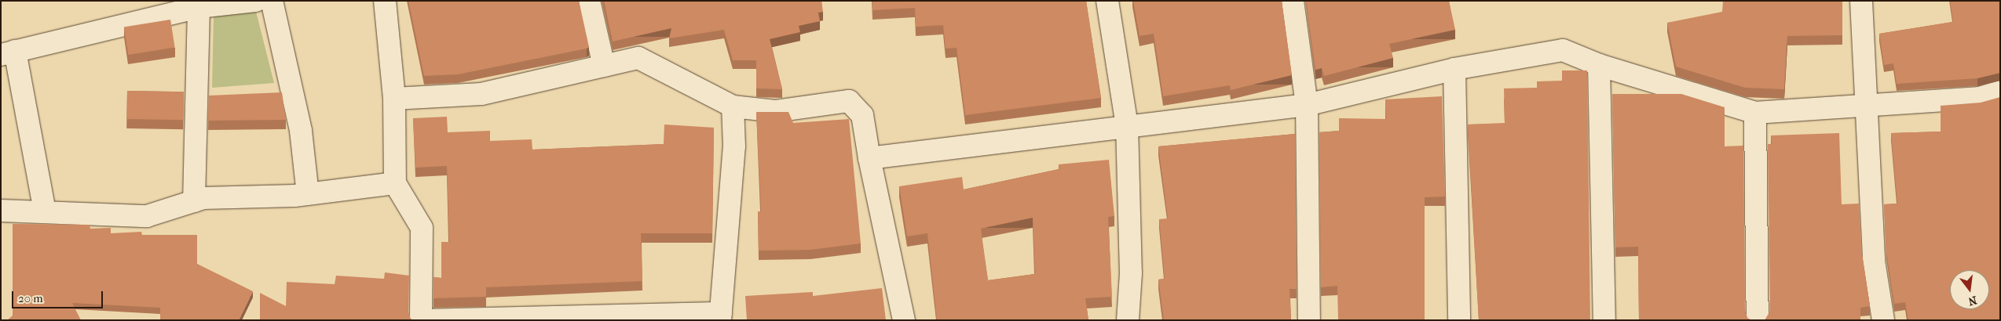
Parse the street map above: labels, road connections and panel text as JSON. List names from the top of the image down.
{
  "scale_bar": "20 m",
  "north": "bottom"
}
